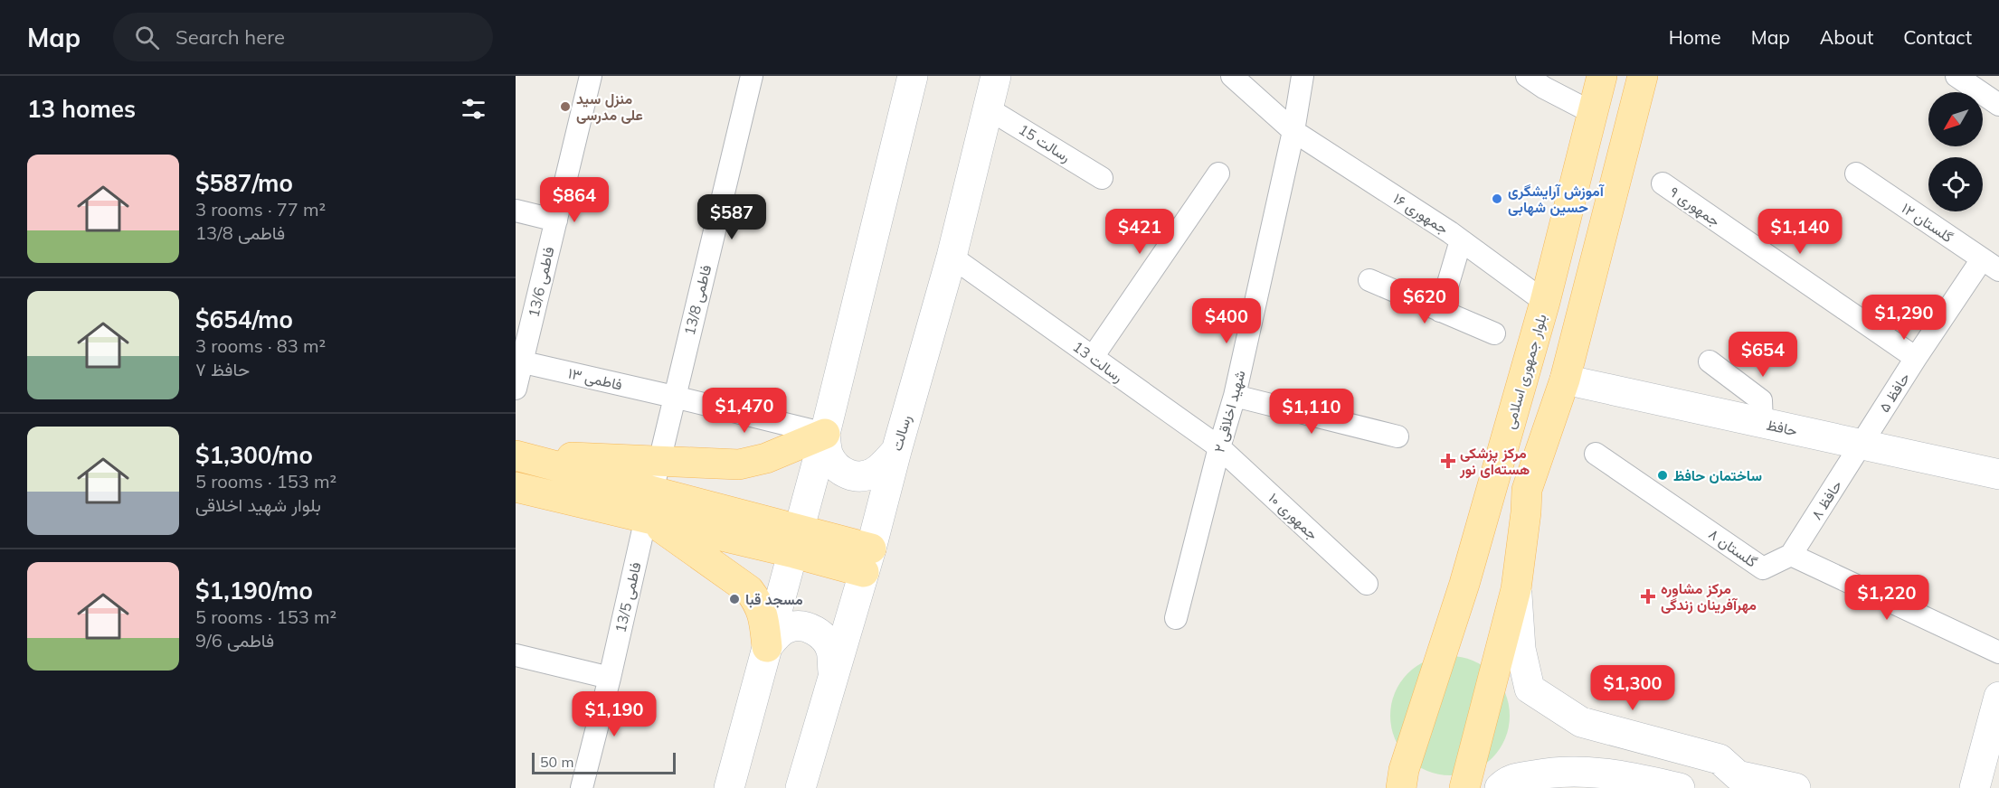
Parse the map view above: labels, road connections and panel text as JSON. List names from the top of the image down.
{
  "streets": {
    "main road": ["بلوار جمهوری اسلامی"],
    "street": [
      "رسالت 15",
      "جمهوری ۹",
      "جمهوری ۱۶",
      "گلستان ۱۲",
      "فاطمی 13/6",
      "فاطمی 13/8",
      "رسالت 13",
      "فاطمی ۱۳",
      "حافظ ۵",
      "شهید اخلاقی ۲",
      "حافظ",
      "رسالت",
      "حافظ ۸",
      "جمهوری ۱۰",
      "گلستان ۸",
      "فاطمی 13/5"
    ]
  },
  "crossings": [
    ["رسالت 15", "رسالت"],
    ["جمهوری ۹", "حافظ ۵"],
    ["جمهوری ۱۶", "بلوار جمهوری اسلامی"],
    ["جمهوری ۱۶", "شهید اخلاقی ۲"],
    ["گلستان ۱۲", "حافظ ۵"],
    ["فاطمی 13/6", "فاطمی ۱۳"],
    ["فاطمی 13/8", "فاطمی ۱۳"],
    ["فاطمی 13/8", "فاطمی 13/5"],
    ["رسالت 13", "شهید اخلاقی ۲"],
    ["رسالت 13", "رسالت"],
    ["رسالت 13", "جمهوری ۱۰"],
    ["فاطمی ۱۳", "فاطمی 13/5"],
    ["حافظ ۵", "حافظ"],
    ["حافظ ۵", "حافظ ۸"],
    ["شهید اخلاقی ۲", "جمهوری ۱۰"],
    ["حافظ", "حافظ ۸"],
    ["حافظ ۸", "گلستان ۸"]
  ],
  "places": {
    "other": [
      "منزل سید علی مدرسی",
      "آموزش آرایشگری حسین شهابی",
      "ساختمان حافظ",
      "مسجد قبا"
    ],
    "health": ["مرکز پزشکی هسته‌ای نور", "مرکز مشاوره مهرآفرینان زندگی"]
  },
  "scale_bar": "50 m",
  "north": "bottom left",
  "page": {
    "header": "Map",
    "search": "Search here",
    "nav": [
      "Home",
      "Map",
      "About",
      "Contact"
    ],
    "heading": "13 homes",
    "list": [
      {
        "name": "$587/mo",
        "note": "3 rooms · 77 m² · فاطمی 13/8"
      },
      {
        "name": "$654/mo",
        "note": "3 rooms · 83 m² · حافظ ۷"
      },
      {
        "name": "$1,300/mo",
        "note": "5 rooms · 153 m² · بلوار شهید اخلاقی"
      },
      {
        "name": "$1,190/mo",
        "note": "5 rooms · 153 m² · فاطمی 9/6"
      }
    ],
    "price": [
      "$864",
      "$587",
      "$421",
      "$1,140",
      "$620",
      "$1,290",
      "$400",
      "$654",
      "$1,470",
      "$1,110",
      "$1,220",
      "$1,300",
      "$1,190"
    ],
    "scale": "50 m"
  }
}
